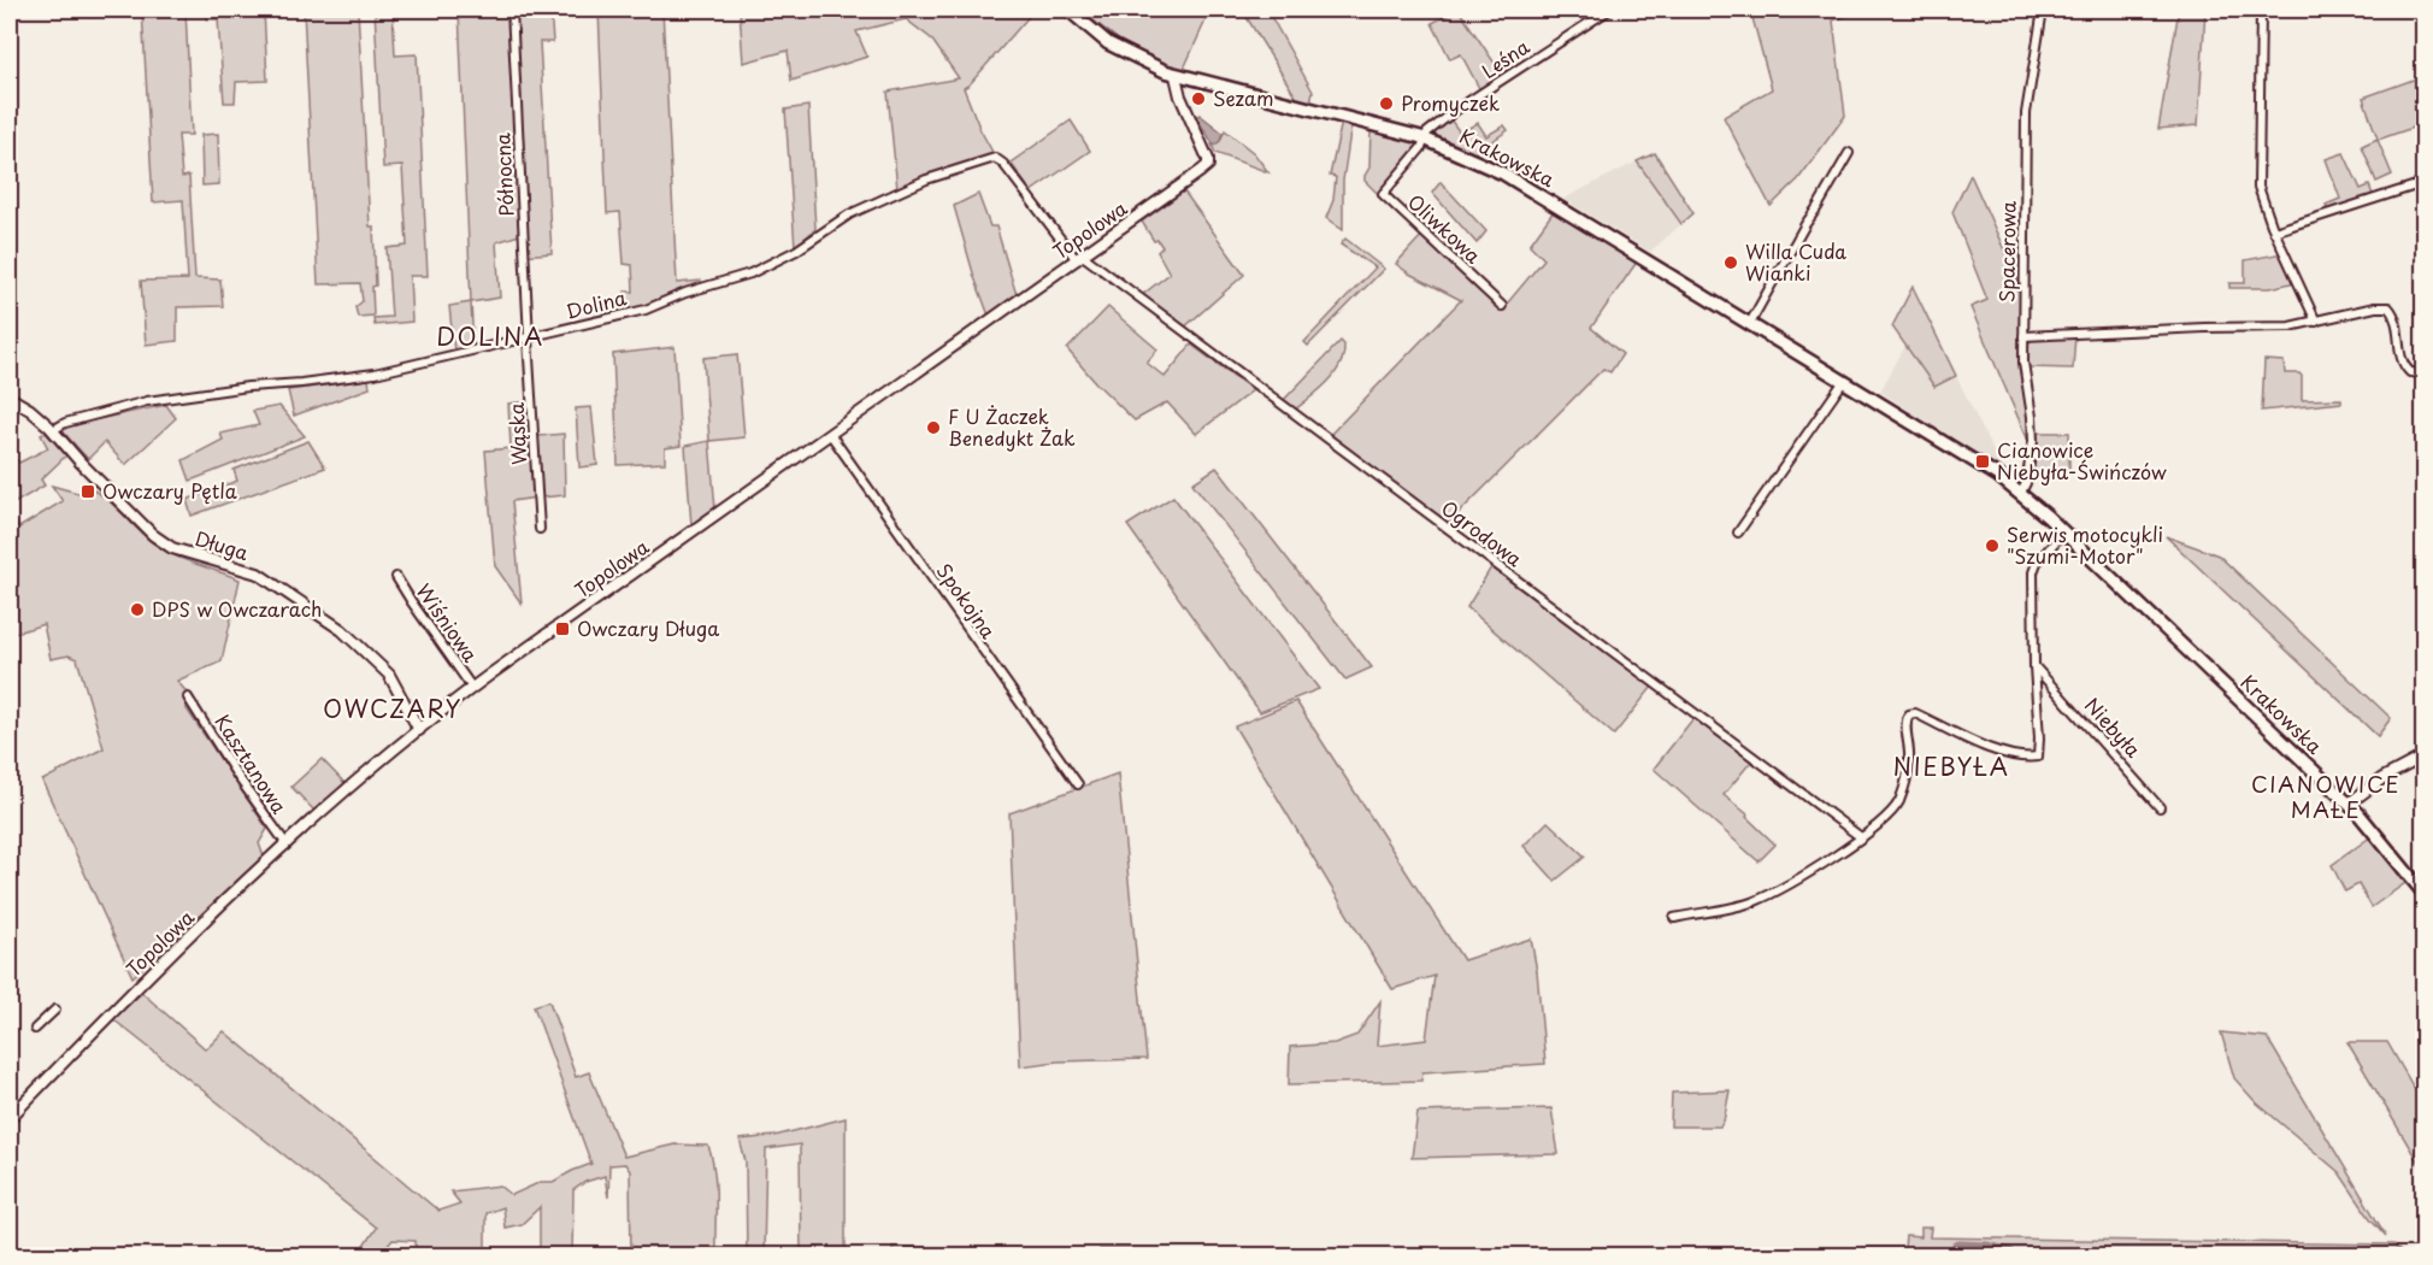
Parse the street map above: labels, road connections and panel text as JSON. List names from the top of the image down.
{
  "streets": {
    "main road": ["Krakowska"],
    "street": [
      "Leśna",
      "Północna",
      "Oliwkowa",
      "Topolowa",
      "Spacerowa",
      "Dolina",
      "Wąska",
      "Ogrodowa",
      "Długa",
      "Spokojna",
      "Wiśniowa",
      "Niebyła",
      "Kasztanowa"
    ]
  },
  "crossings": [
    ["Leśna", "Krakowska"],
    ["Leśna", "Oliwkowa"],
    ["Krakowska", "Oliwkowa"],
    ["Krakowska", "Topolowa"],
    ["Krakowska", "Spacerowa"],
    ["Północna", "Dolina"],
    ["Północna", "Wąska"],
    ["Topolowa", "Dolina"],
    ["Topolowa", "Ogrodowa"],
    ["Topolowa", "Długa"],
    ["Topolowa", "Spokojna"],
    ["Topolowa", "Wiśniowa"],
    ["Topolowa", "Kasztanowa"],
    ["Dolina", "Wąska"],
    ["Dolina", "Ogrodowa"],
    ["Dolina", "Długa"]
  ],
  "districts": [
    "DOLINA",
    "OWCZARY",
    "NIEBYŁA",
    "CIANOWICE MAŁE"
  ],
  "places": {
    "other": [
      "Sezam",
      "Promyczek",
      "Willa Cuda Wianki",
      "F U Żaczek Benedykt Żak",
      "Serwis motocykli \"Szumi-Motor\"",
      "DPS w Owczarach"
    ],
    "transit": ["Cianowice Niebyła-Świńczów", "Owczary Pętla", "Owczary Długa"]
  }
}
